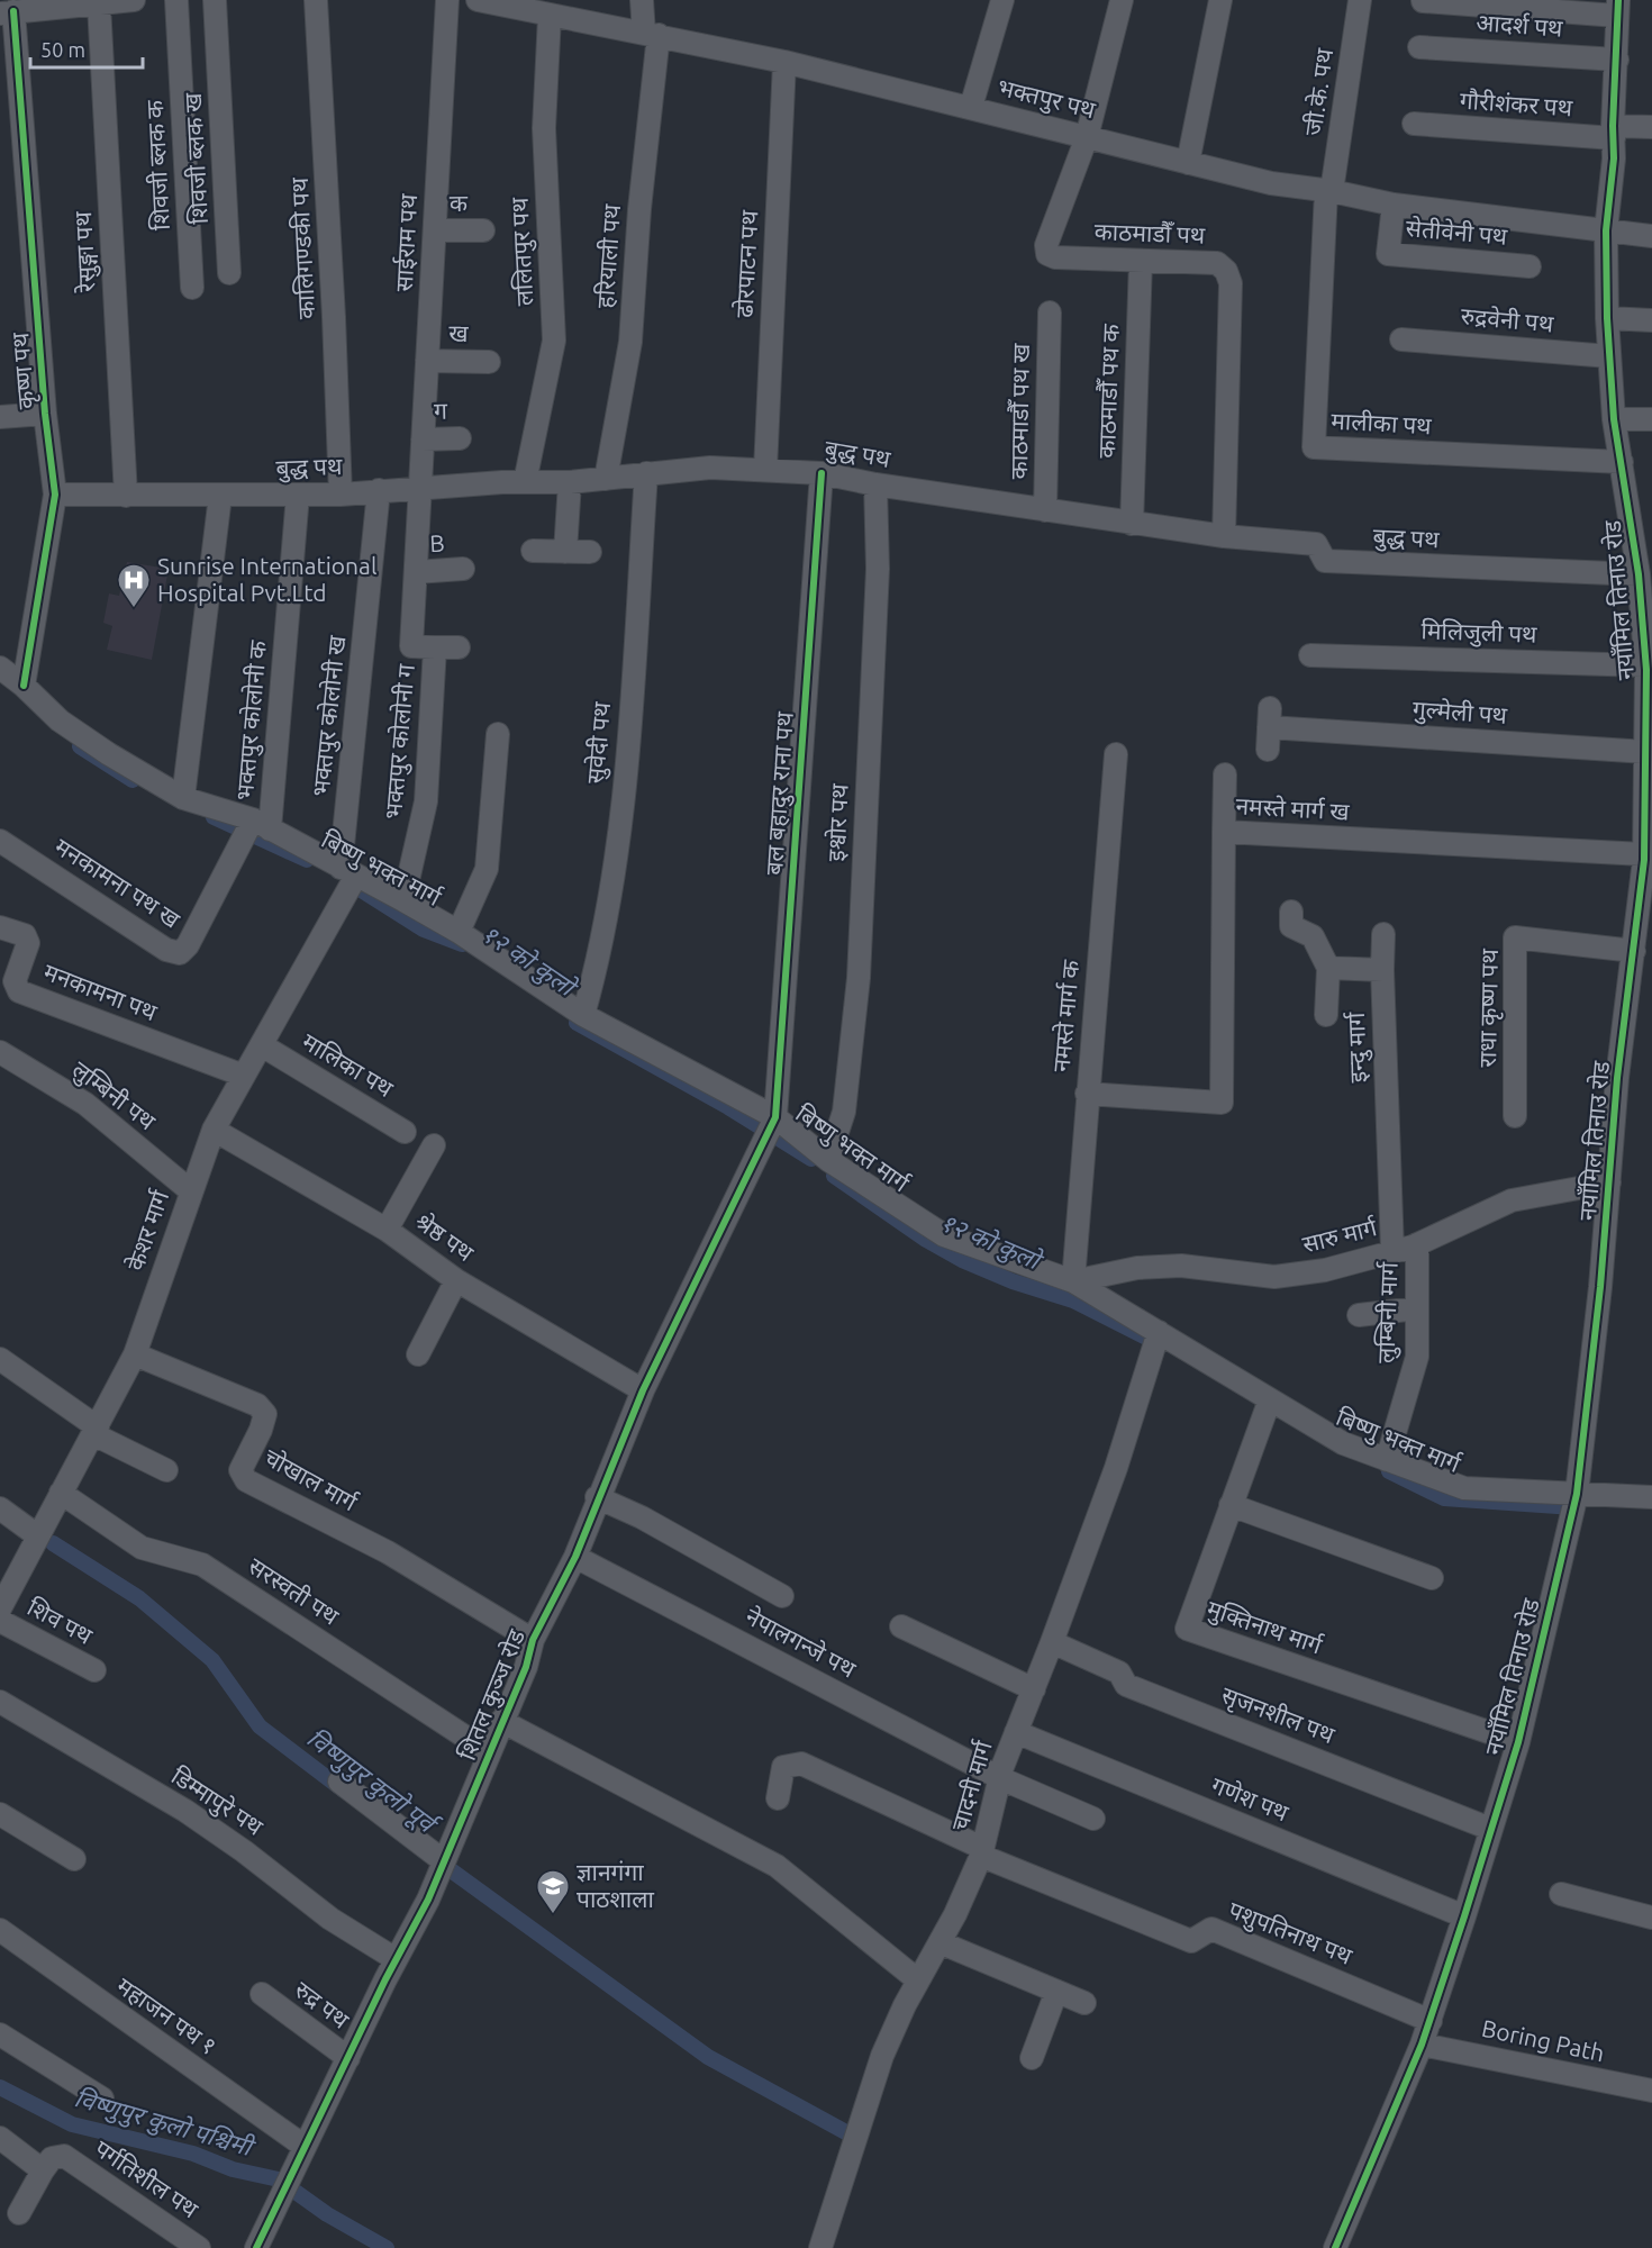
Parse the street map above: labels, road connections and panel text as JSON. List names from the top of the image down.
{
  "streets": {
    "street": [
      "आदर्श पथ",
      "जी.के. पथ",
      "भक्तपुर पथ",
      "गौरीशंकर पथ",
      "शिवजी ब्लक ख",
      "शिवजी ब्लक क",
      "क",
      "सेतीवेनी पथ",
      "काठमाडौँ पथ",
      "साईराम पथ",
      "कालिगण्डकी पथ",
      "रेसुङ्गा पथ",
      "ललितपुर पथ",
      "हरियाली पथ",
      "ढोरपाटन पथ",
      "रुद्रवेनी पथ",
      "ख",
      "कृष्ण पथ",
      "काठमाडौँ पथ क",
      "ग",
      "काठमाडौँ पथ ख",
      "मालीका पथ",
      "बुद्ध पथ",
      "B",
      "नयाँमिल तिनाउ रोड",
      "मिलिजुली पथ",
      "गुल्मेली पथ",
      "भक्तपुर कोलोनी ख",
      "भक्तपुर कोलोनी क",
      "भक्तपुर कोलोनी ग",
      "सुवेदी पथ",
      "बल बहादुर राना पथ",
      "नमस्ते मार्ग ख",
      "इश्वोर पथ",
      "बिष्णु भक्त मार्ग",
      "मनकामना पथ ख",
      "मनकामना पथ",
      "राधा कृष्ण पथ",
      "नमस्ते मार्ग क",
      "इन्दु मार्ग",
      "मालिका पथ",
      "लुम्बिनी पथ",
      "केशर मार्ग",
      "सारु मार्ग",
      "श्रेष्ठ पथ",
      "लुम्बिनी मार्ग",
      "चोखाल मार्ग",
      "सरस्वती पथ",
      "शिव पथ",
      "मुक्तिनाथ मार्ग",
      "नेपालगन्जे पथ",
      "शितल कुञ्ज रोड",
      "सृजनशील पथ",
      "चादनी मार्ग",
      "गणेश पथ",
      "डिम्मापुरे पथ",
      "पशुपतिनाथ पथ",
      "रुद्र पथ",
      "महाजन पथ १",
      "Boring Path",
      "पर्गतिशील पथ"
    ]
  },
  "crossings": [
    ["आदर्श पथ", "नयाँमिल तिनाउ रोड"],
    ["जी.के. पथ", "भक्तपुर पथ"],
    ["जी.के. पथ", "मालीका पथ"],
    ["भक्तपुर पथ", "सेतीवेनी पथ"],
    ["भक्तपुर पथ", "काठमाडौँ पथ"],
    ["भक्तपुर पथ", "ललितपुर पथ"],
    ["भक्तपुर पथ", "हरियाली पथ"],
    ["भक्तपुर पथ", "ढोरपाटन पथ"],
    ["भक्तपुर पथ", "मालीका पथ"],
    ["भक्तपुर पथ", "नयाँमिल तिनाउ रोड"],
    ["गौरीशंकर पथ", "नयाँमिल तिनाउ रोड"],
    ["क", "साईराम पथ"],
    ["काठमाडौँ पथ", "काठमाडौँ पथ क"],
    ["काठमाडौँ पथ", "बुद्ध पथ"],
    ["साईराम पथ", "ख"],
    ["साईराम पथ", "ग"],
    ["साईराम पथ", "बुद्ध पथ"],
    ["साईराम पथ", "भक्तपुर कोलोनी ग"],
    ["कालिगण्डकी पथ", "बुद्ध पथ"],
    ["रेसुङ्गा पथ", "बुद्ध पथ"],
    ["ललितपुर पथ", "बुद्ध पथ"],
    ["हरियाली पथ", "बुद्ध पथ"],
    ["ढोरपाटन पथ", "बुद्ध पथ"],
    ["रुद्रवेनी पथ", "नयाँमिल तिनाउ रोड"],
    ["कृष्ण पथ", "बुद्ध पथ"],
    ["कृष्ण पथ", "बिष्णु भक्त मार्ग"],
    ["काठमाडौँ पथ क", "बुद्ध पथ"],
    ["काठमाडौँ पथ ख", "बुद्ध पथ"],
    ["मालीका पथ", "नयाँमिल तिनाउ रोड"],
    ["बुद्ध पथ", "नयाँमिल तिनाउ रोड"],
    ["बुद्ध पथ", "भक्तपुर कोलोनी ख"],
    ["बुद्ध पथ", "भक्तपुर कोलोनी क"],
    ["बुद्ध पथ", "भक्तपुर कोलोनी ग"],
    ["बुद्ध पथ", "सुवेदी पथ"],
    ["बुद्ध पथ", "बल बहादुर राना पथ"],
    ["बुद्ध पथ", "इश्वोर पथ"],
    ["B", "भक्तपुर कोलोनी ग"],
    ["नयाँमिल तिनाउ रोड", "मिलिजुली पथ"],
    ["नयाँमिल तिनाउ रोड", "गुल्मेली पथ"],
    ["नयाँमिल तिनाउ रोड", "नमस्ते मार्ग ख"],
    ["नयाँमिल तिनाउ रोड", "बिष्णु भक्त मार्ग"],
    ["नयाँमिल तिनाउ रोड", "राधा कृष्ण पथ"],
    ["नयाँमिल तिनाउ रोड", "सारु मार्ग"],
    ["नयाँमिल तिनाउ रोड", "मुक्तिनाथ मार्ग"],
    ["नयाँमिल तिनाउ रोड", "सृजनशील पथ"],
    ["नयाँमिल तिनाउ रोड", "गणेश पथ"],
    ["नयाँमिल तिनाउ रोड", "पशुपतिनाथ पथ"],
    ["नयाँमिल तिनाउ रोड", "Boring Path"],
    ["भक्तपुर कोलोनी ख", "बिष्णु भक्त मार्ग"],
    ["भक्तपुर कोलोनी ख", "केशर मार्ग"],
    ["भक्तपुर कोलोनी क", "बिष्णु भक्त मार्ग"],
    ["भक्तपुर कोलोनी क", "मनकामना पथ ख"],
    ["भक्तपुर कोलोनी ग", "बिष्णु भक्त मार्ग"],
    ["सुवेदी पथ", "बिष्णु भक्त मार्ग"],
    ["बल बहादुर राना पथ", "बिष्णु भक्त मार्ग"],
    ["बल बहादुर राना पथ", "शितल कुञ्ज रोड"],
    ["नमस्ते मार्ग ख", "नमस्ते मार्ग क"],
    ["इश्वोर पथ", "बिष्णु भक्त मार्ग"],
    ["बिष्णु भक्त मार्ग", "मनकामना पथ ख"],
    ["बिष्णु भक्त मार्ग", "नमस्ते मार्ग क"],
    ["बिष्णु भक्त मार्ग", "केशर मार्ग"],
    ["बिष्णु भक्त मार्ग", "सारु मार्ग"],
    ["बिष्णु भक्त मार्ग", "लुम्बिनी मार्ग"],
    ["बिष्णु भक्त मार्ग", "मुक्तिनाथ मार्ग"],
    ["बिष्णु भक्त मार्ग", "शितल कुञ्ज रोड"],
    ["बिष्णु भक्त मार्ग", "चादनी मार्ग"],
    ["मनकामना पथ", "केशर मार्ग"],
    ["नमस्ते मार्ग क", "सारु मार्ग"],
    ["इन्दु मार्ग", "सारु मार्ग"],
    ["मालिका पथ", "केशर मार्ग"],
    ["लुम्बिनी पथ", "केशर मार्ग"],
    ["केशर मार्ग", "श्रेष्ठ पथ"],
    ["केशर मार्ग", "चोखाल मार्ग"],
    ["केशर मार्ग", "सरस्वती पथ"],
    ["सारु मार्ग", "लुम्बिनी मार्ग"],
    ["श्रेष्ठ पथ", "शितल कुञ्ज रोड"],
    ["चोखाल मार्ग", "शितल कुञ्ज रोड"],
    ["सरस्वती पथ", "शितल कुञ्ज रोड"],
    ["नेपालगन्जे पथ", "शितल कुञ्ज रोड"],
    ["नेपालगन्जे पथ", "चादनी मार्ग"],
    ["शितल कुञ्ज रोड", "डिम्मापुरे पथ"],
    ["शितल कुञ्ज रोड", "रुद्र पथ"],
    ["शितल कुञ्ज रोड", "महाजन पथ १"],
    ["सृजनशील पथ", "चादनी मार्ग"],
    ["चादनी मार्ग", "गणेश पथ"],
    ["चादनी मार्ग", "पशुपतिनाथ पथ"]
  ],
  "water": ["१२ को कुलो", "विष्णुपुर कुलो पूर्व", "विष्णुपुर कुलो पश्चिमी"],
  "places": {
    "hospital": ["Sunrise International Hospital Pvt.Ltd"],
    "school or university": ["ज्ञानगंगा पाठशाला"]
  },
  "scale_bar": "50 m"
}
